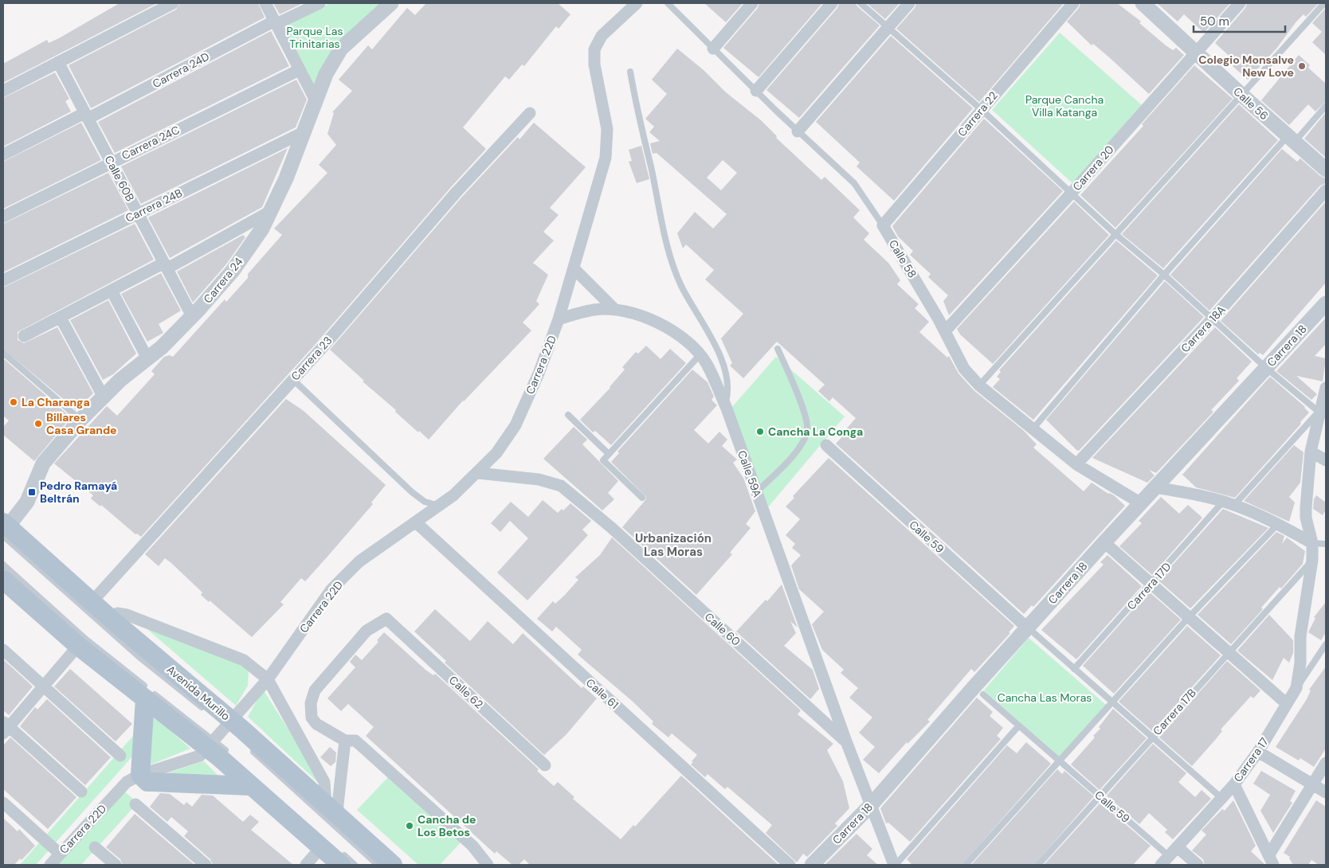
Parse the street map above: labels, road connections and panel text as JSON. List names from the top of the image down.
{
  "streets": {
    "main road": ["Avenida Murillo"],
    "street": [
      "Carrera 24D",
      "Calle 56",
      "Carrera 22",
      "Carrera 24C",
      "Carrera 20",
      "Calle 60B",
      "Carrera 24B",
      "Calle 58",
      "Carrera 24",
      "Carrera 18A",
      "Carrera 18",
      "Carrera 23",
      "Carrera 22D",
      "Calle 59A",
      "Calle 59",
      "Carrera 17D",
      "Calle 60",
      "Calle 62",
      "Calle 61",
      "Carrera 17"
    ],
    "lane": ["Carrera 17B"]
  },
  "crossings": [
    ["Carrera 24D", "Calle 60B"],
    ["Calle 56", "Carrera 20"],
    ["Carrera 22", "Calle 58"],
    ["Carrera 24C", "Calle 60B"],
    ["Carrera 20", "Calle 58"],
    ["Calle 60B", "Carrera 24B"],
    ["Calle 60B", "Carrera 24"],
    ["Carrera 24B", "Carrera 24"],
    ["Calle 58", "Carrera 18A"],
    ["Calle 58", "Carrera 18"],
    ["Carrera 24", "Avenida Murillo"],
    ["Carrera 18", "Calle 59"],
    ["Carrera 18", "Calle 60"],
    ["Carrera 23", "Avenida Murillo"],
    ["Carrera 22D", "Calle 59A"],
    ["Carrera 22D", "Calle 60"],
    ["Carrera 22D", "Calle 61"],
    ["Calle 59A", "Calle 60"],
    ["Calle 59", "Carrera 17B"],
    ["Calle 59", "Carrera 17"]
  ],
  "districts": ["Urbanización Las Moras"],
  "parks": ["Parque Las Trinitarias", "Parque Cancha Villa Katanga", "Cancha Las Moras"],
  "places": {
    "other": [
      "Colegio Monsalve New Love",
      "La Charanga",
      "Billares Casa Grande",
      "Cancha La Conga",
      "Cancha de Los Betos"
    ],
    "transit": ["Pedro Ramayá Beltrán"]
  },
  "scale_bar": "50 m"
}
